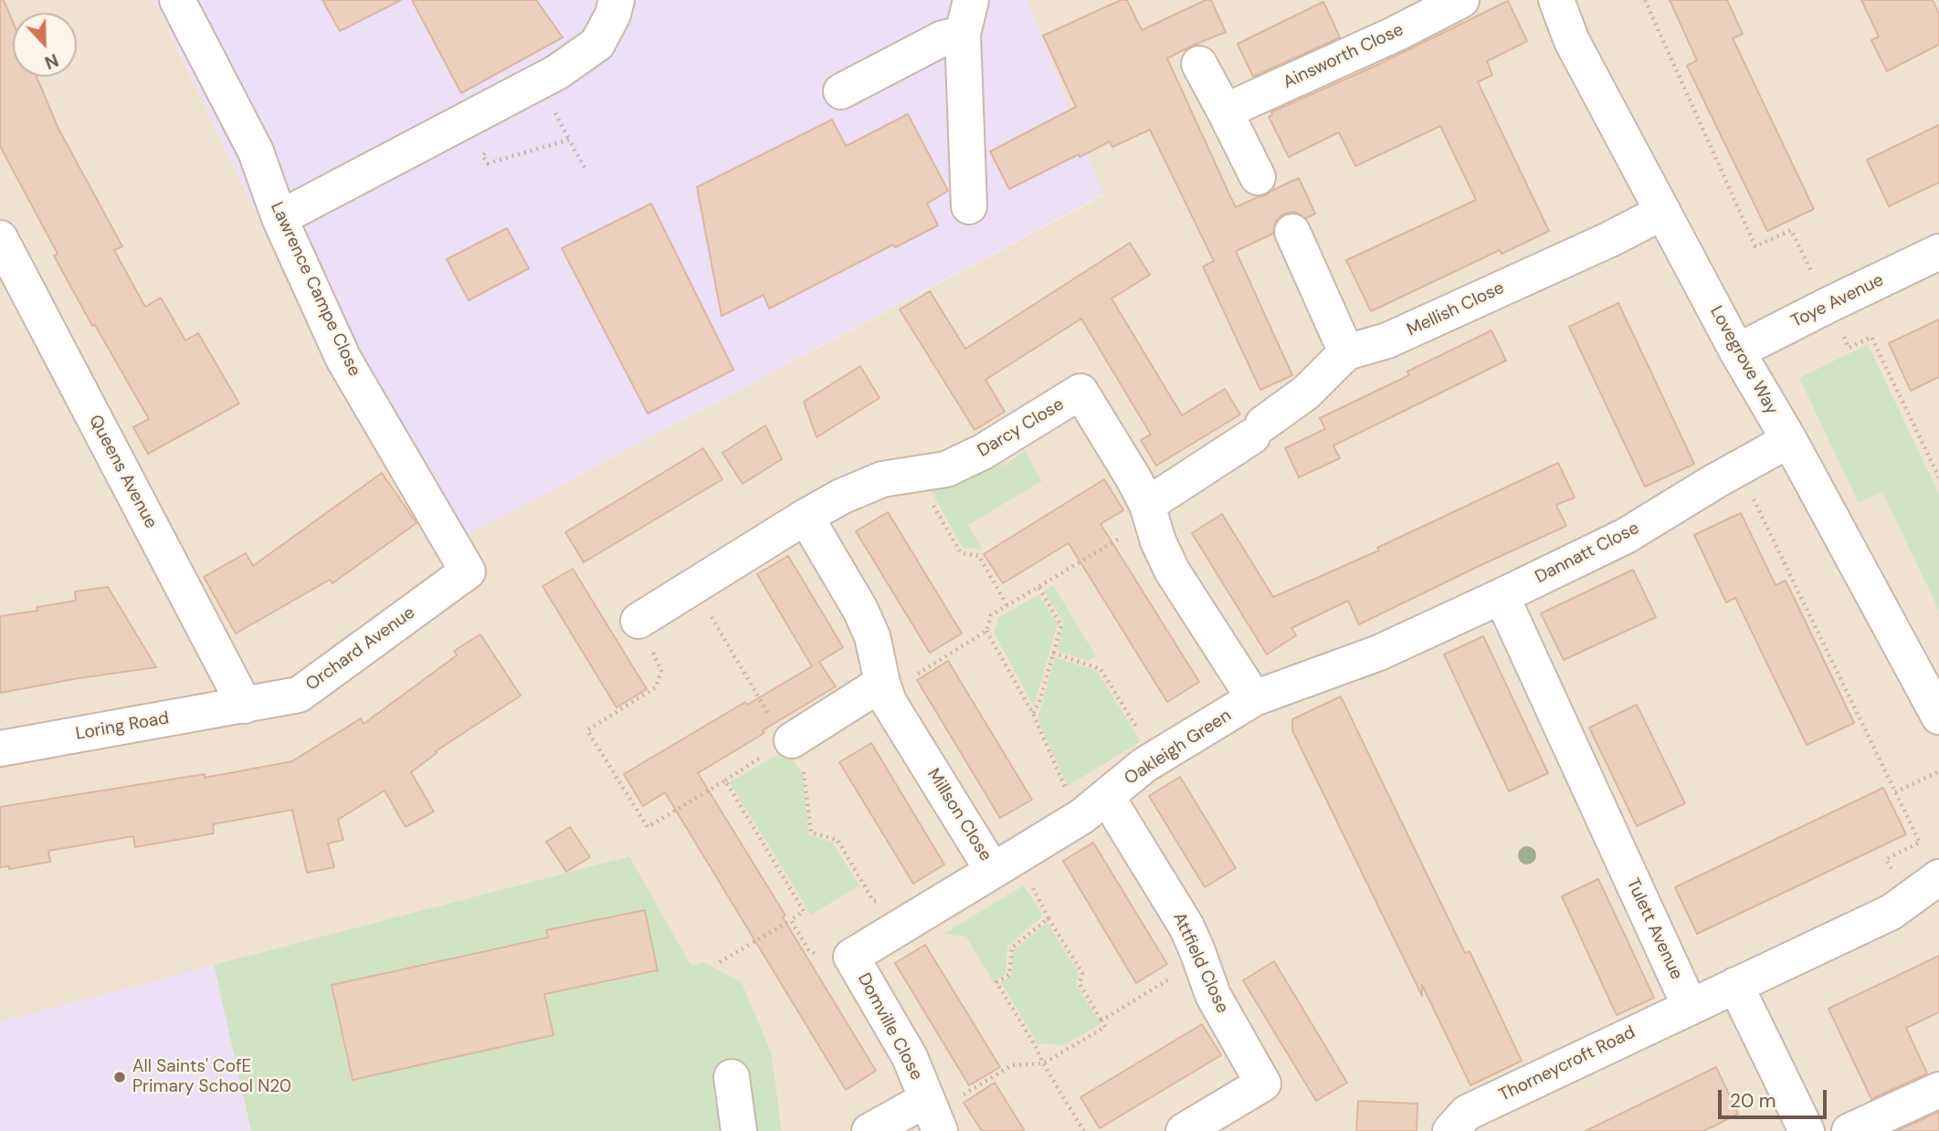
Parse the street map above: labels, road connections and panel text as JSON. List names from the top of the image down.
{
  "streets": {
    "street": [
      "Ainsworth Close",
      "Lawrence Campe Close",
      "Toye Avenue",
      "Mellish Close",
      "Lovegrove Way",
      "Darcy Close",
      "Queens Avenue",
      "Dannatt Close",
      "Orchard Avenue",
      "Loring Road",
      "Oakleigh Green",
      "Millson Close",
      "Tulett Avenue",
      "Attfield Close",
      "Domville Close",
      "Thorneycroft Road"
    ]
  },
  "crossings": [
    ["Lawrence Campe Close", "Orchard Avenue"],
    ["Toye Avenue", "Lovegrove Way"],
    ["Mellish Close", "Lovegrove Way"],
    ["Mellish Close", "Darcy Close"],
    ["Lovegrove Way", "Dannatt Close"],
    ["Darcy Close", "Oakleigh Green"],
    ["Queens Avenue", "Orchard Avenue"],
    ["Queens Avenue", "Loring Road"],
    ["Dannatt Close", "Oakleigh Green"],
    ["Dannatt Close", "Tulett Avenue"],
    ["Orchard Avenue", "Loring Road"],
    ["Oakleigh Green", "Millson Close"],
    ["Oakleigh Green", "Attfield Close"],
    ["Millson Close", "Domville Close"],
    ["Tulett Avenue", "Thorneycroft Road"]
  ],
  "places": ["All Saints' CofE Primary School N20"],
  "scale_bar": "20 m",
  "north": "bottom"
}
